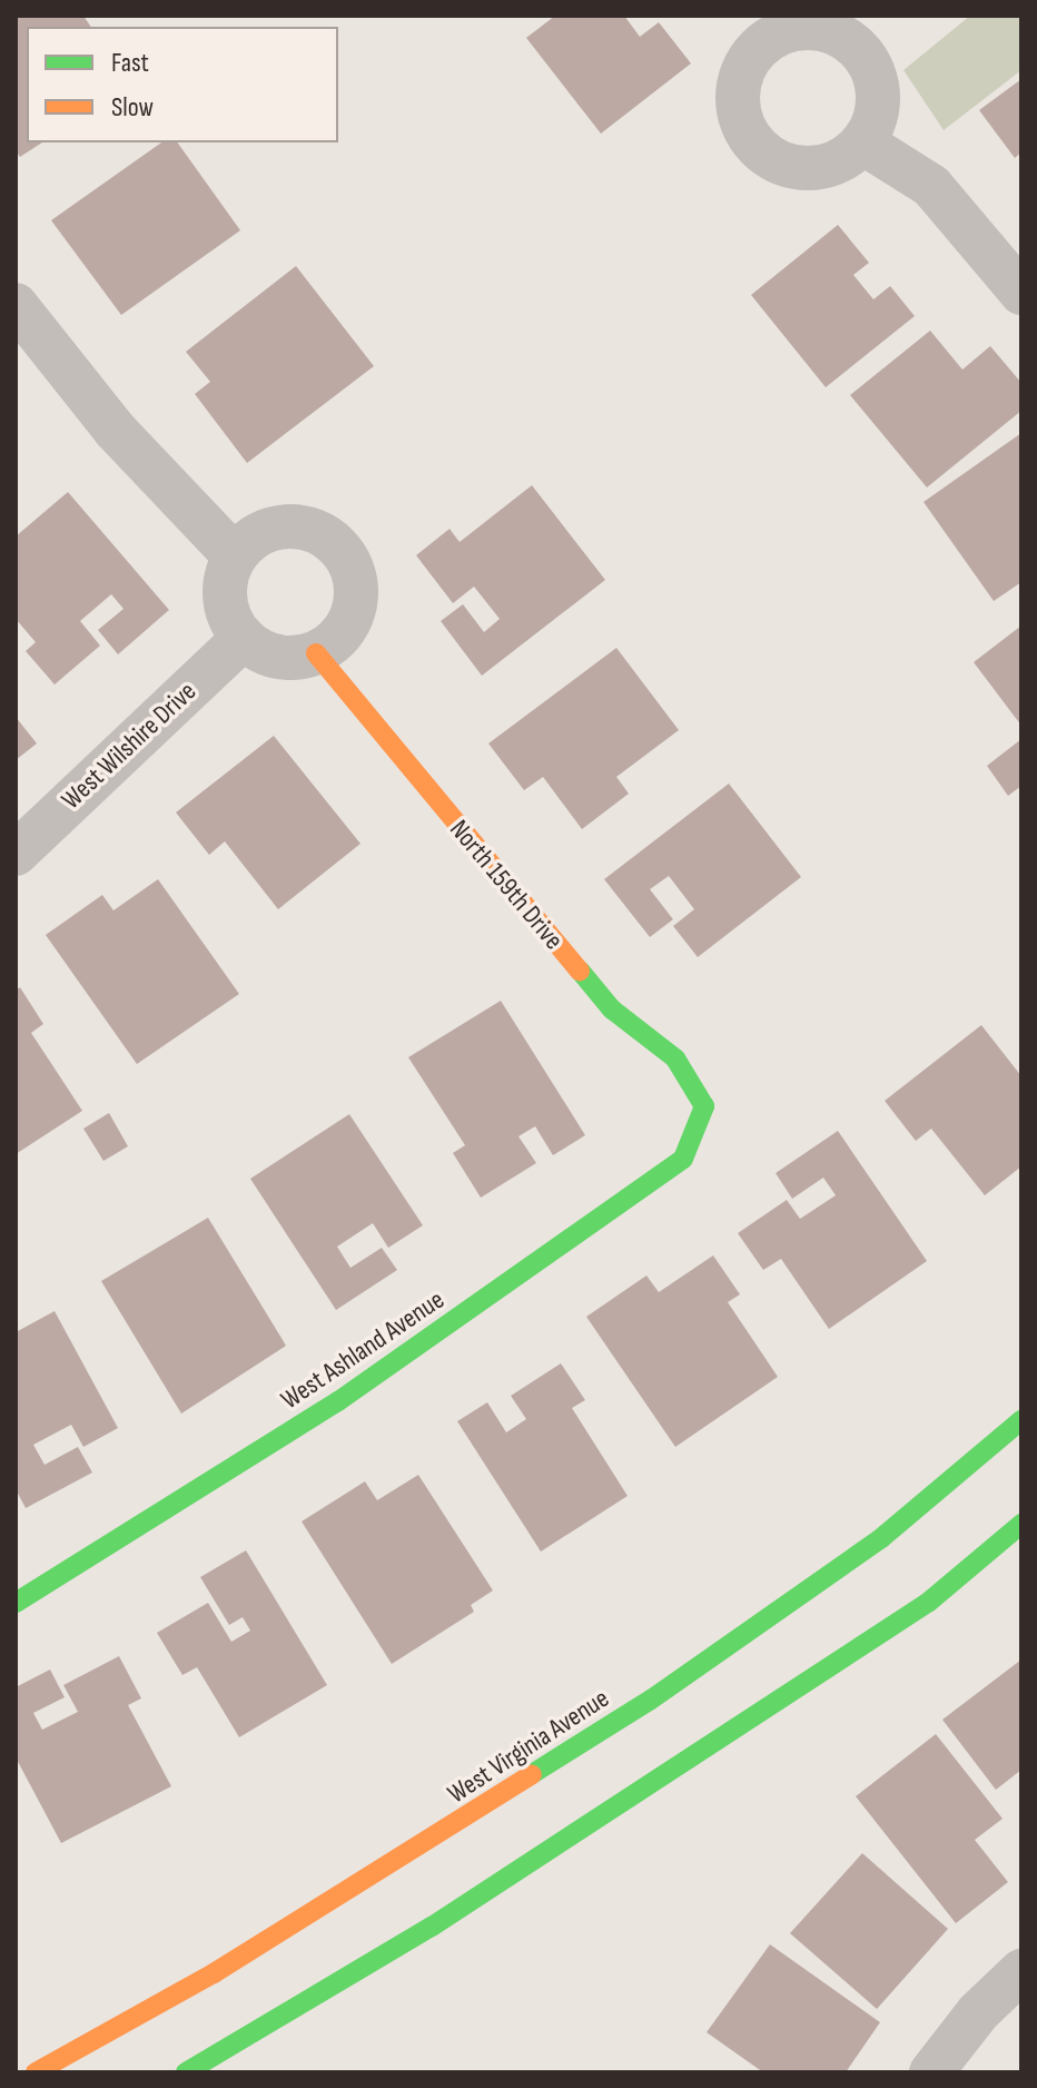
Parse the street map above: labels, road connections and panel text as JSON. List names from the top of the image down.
{
  "streets": {
    "main road": ["North 159th Drive", "West Ashland Avenue", "West Virginia Avenue"],
    "street": ["West Wilshire Drive"]
  },
  "crossings": [
    ["West Wilshire Drive", "North 159th Drive"],
    ["North 159th Drive", "West Ashland Avenue"]
  ],
  "legend": ["Fast", "Slow"]
}
